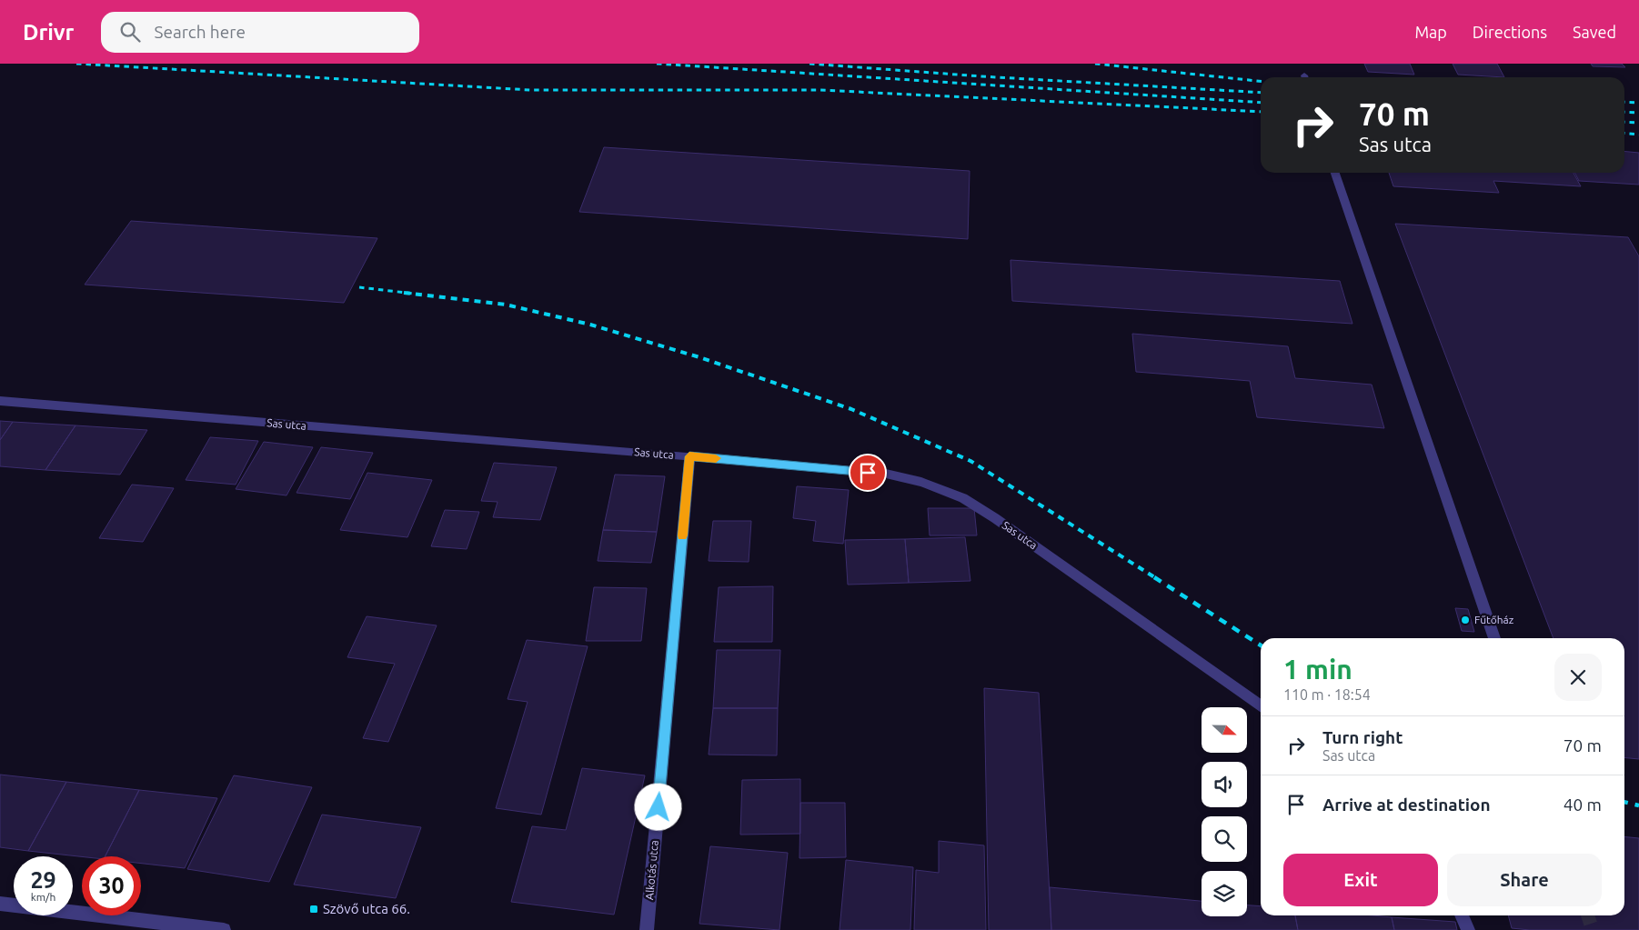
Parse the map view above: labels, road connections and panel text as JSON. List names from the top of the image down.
{
  "streets": {
    "street": ["Sas utca", "Alkotás utca"]
  },
  "crossings": [
    ["Sas utca", "Alkotás utca"]
  ],
  "places": {
    "other": ["Fűtőház"],
    "transit": ["Szövő utca 66."]
  },
  "north": "right",
  "page": {
    "header": "Drivr",
    "search": "Search here",
    "nav": ["Map", "Directions", "Saved"],
    "turn": ["70 m", "Sas utca"],
    "heading": ["1 min", "110 m · 18:54"],
    "list": [
      {
        "name": "Turn right",
        "note": "Sas utca",
        "value": "70 m"
      },
      {
        "name": "Arrive at destination",
        "value": "40 m"
      }
    ],
    "buttons": ["Exit", "Share"],
    "speed": "29 km/h",
    "limit": "30"
  }
}
